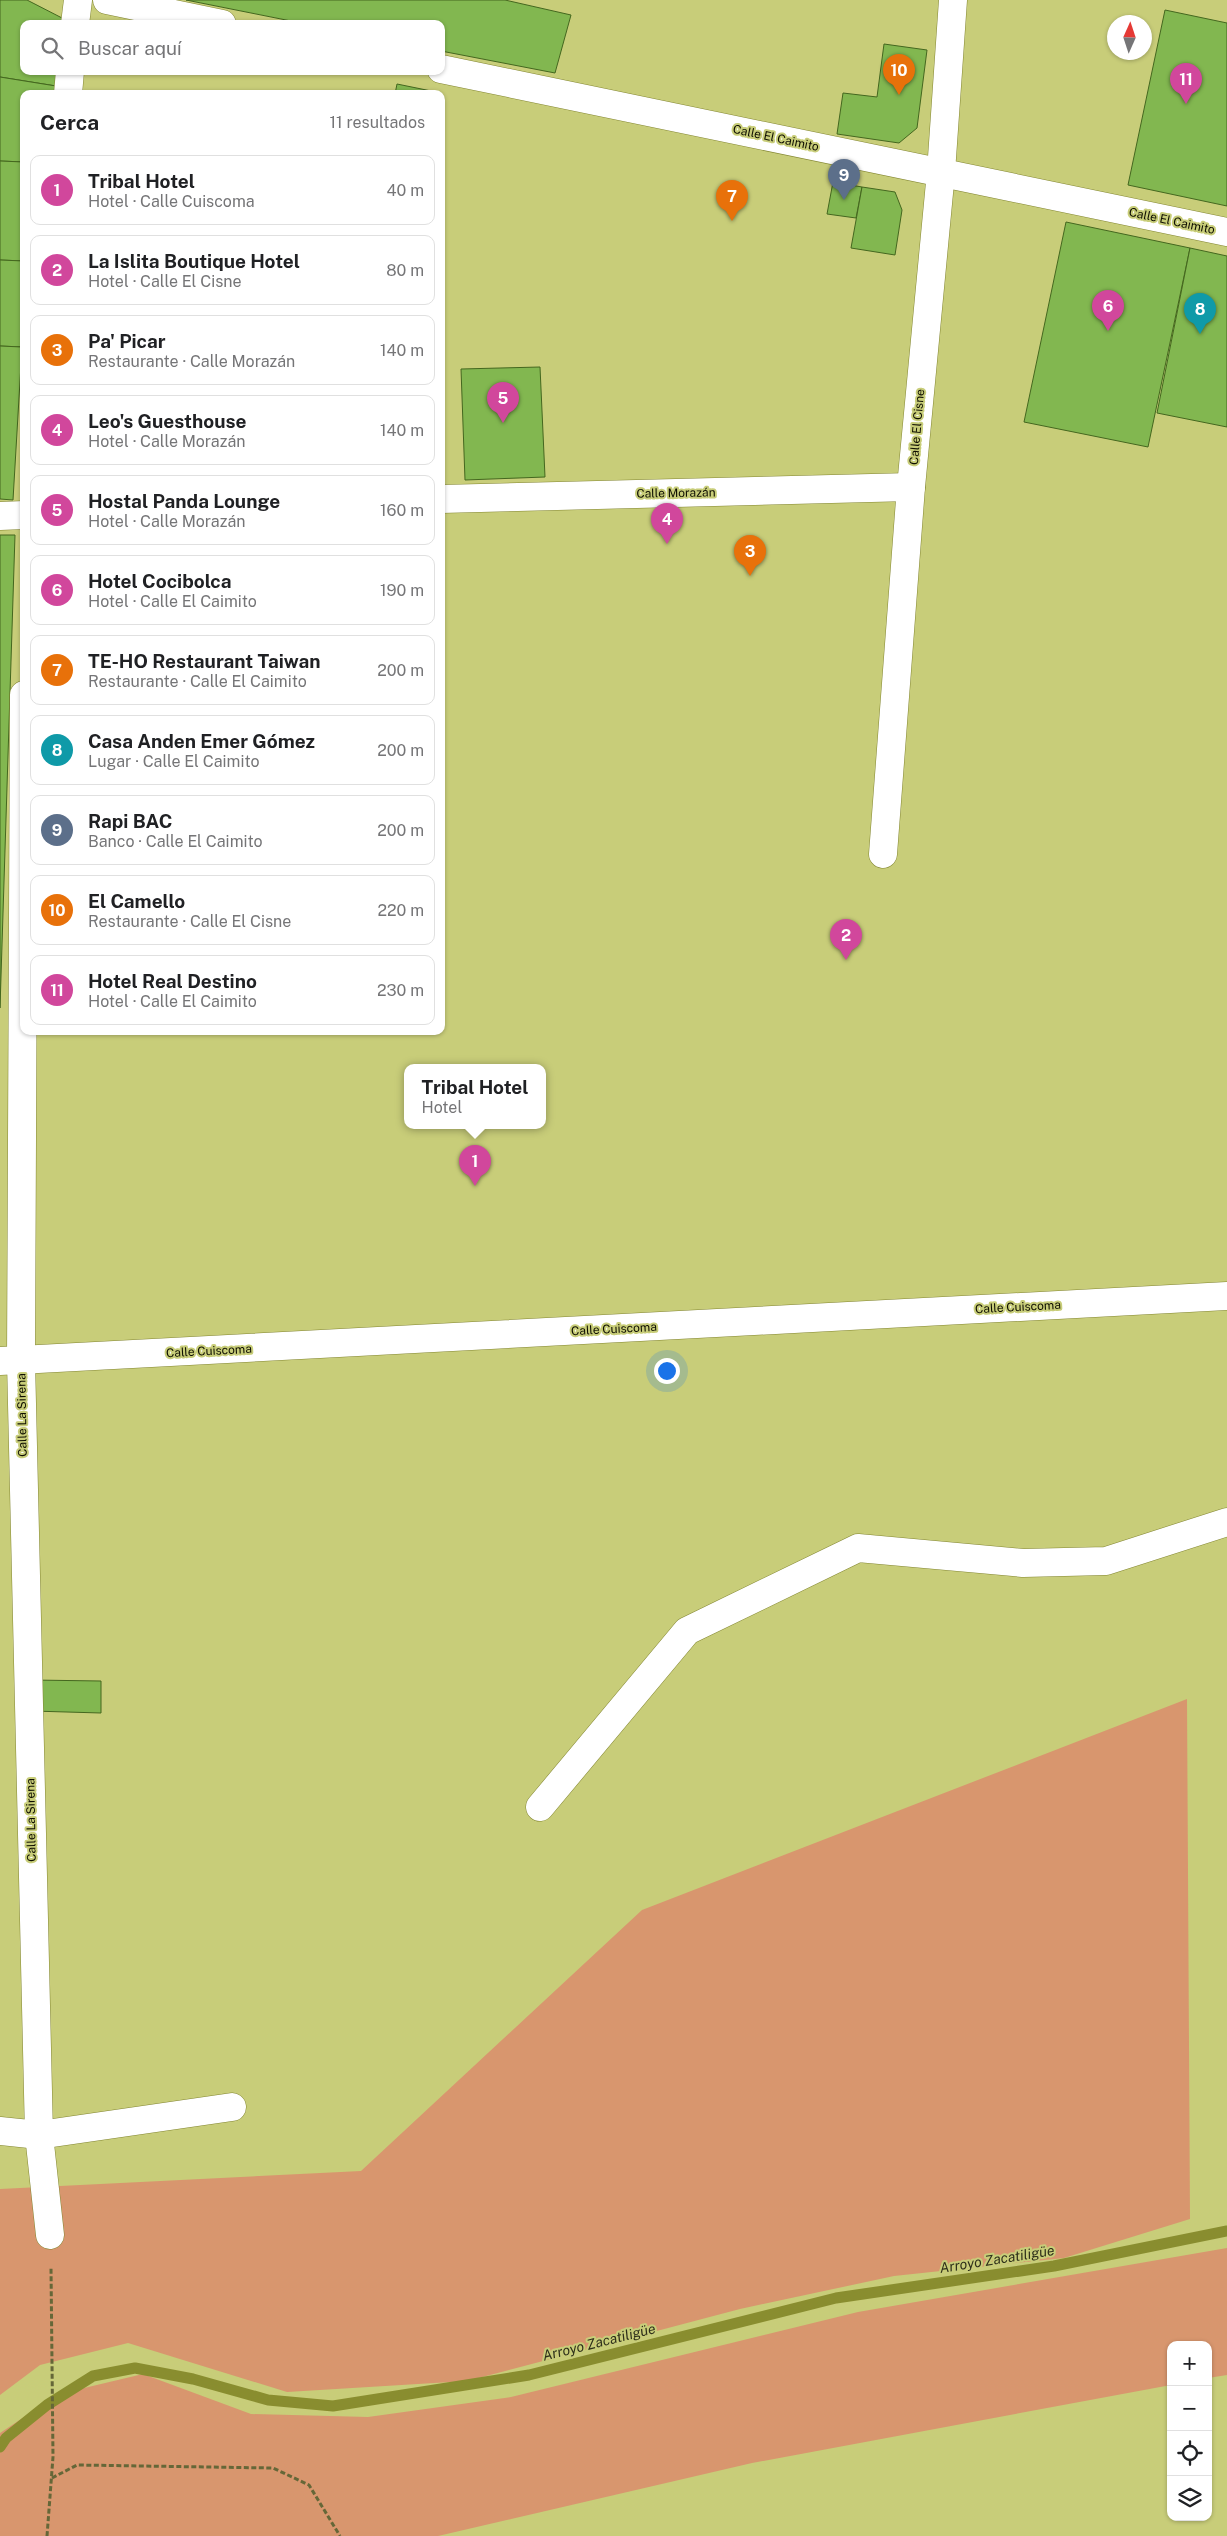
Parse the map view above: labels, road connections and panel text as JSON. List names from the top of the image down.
{
  "streets": {
    "street": [
      "Calle El Caimito",
      "Calle El Cisne",
      "Calle Morazán",
      "Calle Cuiscoma",
      "Calle La Sirena"
    ]
  },
  "crossings": [
    ["Calle El Caimito", "Calle El Cisne"],
    ["Calle El Cisne", "Calle Morazán"],
    ["Calle Cuiscoma", "Calle La Sirena"]
  ],
  "water": ["Arroyo Zacatiligüe"],
  "north": "top",
  "page": {
    "search": "Buscar aquí",
    "pins": [
      "10",
      "11",
      "9",
      "7",
      "6",
      "8",
      "5",
      "4",
      "3",
      "2",
      "1"
    ],
    "heading": ["Cerca", "11 resultados"],
    "list": [
      {
        "mark": "1",
        "name": "Tribal Hotel",
        "note": "Hotel · Calle Cuiscoma",
        "value": "40 m"
      },
      {
        "mark": "2",
        "name": "La Islita Boutique Hotel",
        "note": "Hotel · Calle El Cisne",
        "value": "80 m"
      },
      {
        "mark": "3",
        "name": "Pa' Picar",
        "note": "Restaurante · Calle Morazán",
        "value": "140 m"
      },
      {
        "mark": "4",
        "name": "Leo's Guesthouse",
        "note": "Hotel · Calle Morazán",
        "value": "140 m"
      },
      {
        "mark": "5",
        "name": "Hostal Panda Lounge",
        "note": "Hotel · Calle Morazán",
        "value": "160 m"
      },
      {
        "mark": "6",
        "name": "Hotel Cocibolca",
        "note": "Hotel · Calle El Caimito",
        "value": "190 m"
      },
      {
        "mark": "7",
        "name": "TE-HO Restaurant Taiwan",
        "note": "Restaurante · Calle El Caimito",
        "value": "200 m"
      },
      {
        "mark": "8",
        "name": "Casa Anden Emer Gómez",
        "note": "Lugar · Calle El Caimito",
        "value": "200 m"
      },
      {
        "mark": "9",
        "name": "Rapi BAC",
        "note": "Banco · Calle El Caimito",
        "value": "200 m"
      },
      {
        "mark": "10",
        "name": "El Camello",
        "note": "Restaurante · Calle El Cisne",
        "value": "220 m"
      },
      {
        "mark": "11",
        "name": "Hotel Real Destino",
        "note": "Hotel · Calle El Caimito",
        "value": "230 m"
      }
    ],
    "popup": ["Tribal Hotel", "Hotel"],
    "map_buttons": ["+", "−"]
  }
}
